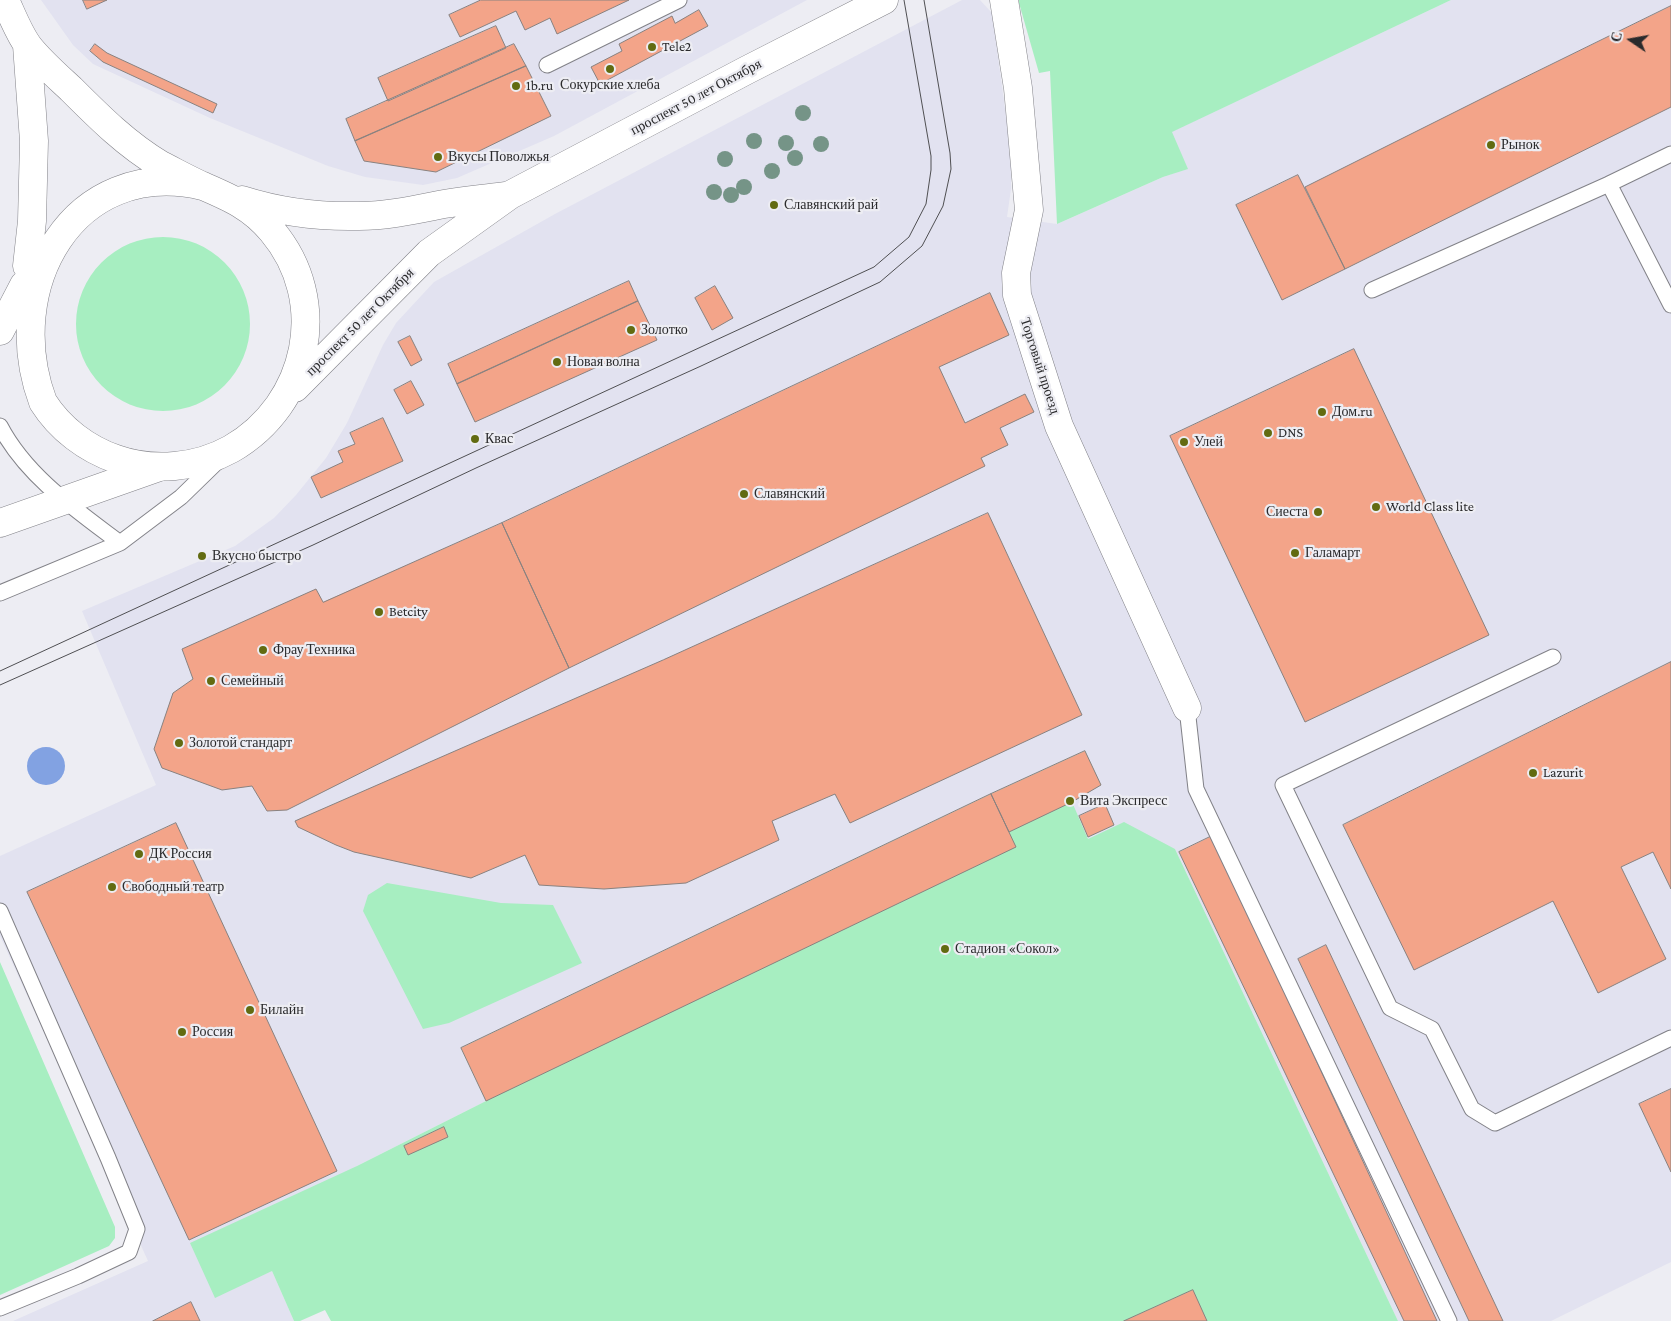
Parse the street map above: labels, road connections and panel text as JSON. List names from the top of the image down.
{
  "streets": {
    "main road": ["проспект 50 лет Октября", "Торговый проезд"]
  },
  "places": [
    "Tele2",
    "Сокурские хлеба",
    "1b.ru",
    "Рынок",
    "Вкусы Поволжья",
    "Славянский рай",
    "Золотко",
    "Новая волна",
    "Дом.ru",
    "DNS",
    "Квас",
    "Улей",
    "Славянский",
    "World Class lite",
    "Сиеста",
    "Галамарт",
    "Вкусно быстро",
    "Betcity",
    "Фрау Техника",
    "Семейный",
    "Золотой стандарт",
    "Lazurit",
    "Вита Экспресс",
    "ДК Россия",
    "Свободный театр",
    "Стадион «Сокол»",
    "Билайн",
    "Россия"
  ],
  "north": "left"
}
